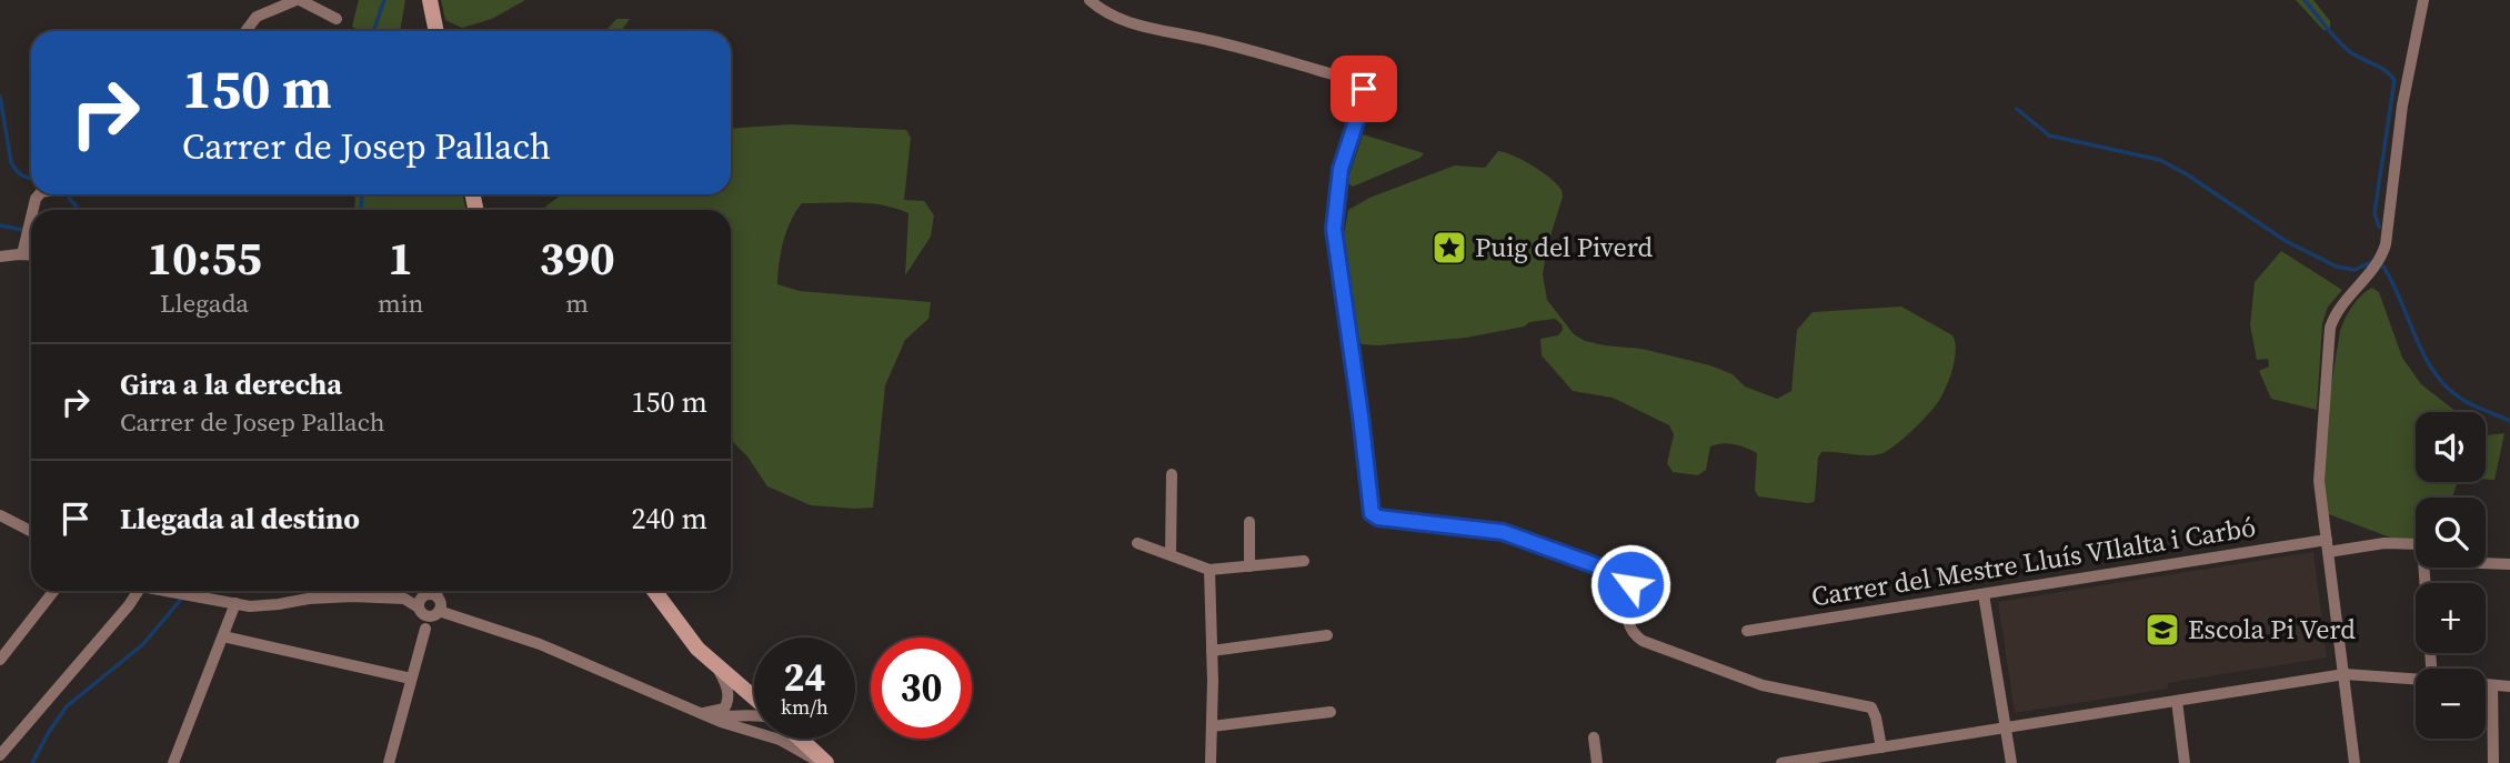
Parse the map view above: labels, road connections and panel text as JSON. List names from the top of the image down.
{
  "streets": {
    "street": ["Carrer del Mestre Lluís VIlalta i Carbó"]
  },
  "places": {
    "place": ["Puig del Piverd"],
    "school or university": ["Escola Pi Verd"]
  },
  "page": {
    "turn": ["150 m", "Carrer de Josep Pallach"],
    "eta": [
      "10:55",
      "Llegada",
      "1",
      "min",
      "390",
      "m"
    ],
    "list": [
      {
        "name": "Gira a la derecha",
        "note": "Carrer de Josep Pallach",
        "value": "150 m"
      },
      {
        "name": "Llegada al destino",
        "value": "240 m"
      }
    ],
    "map_buttons": ["+", "−"],
    "speed": "24 km/h",
    "limit": "30"
  }
}
